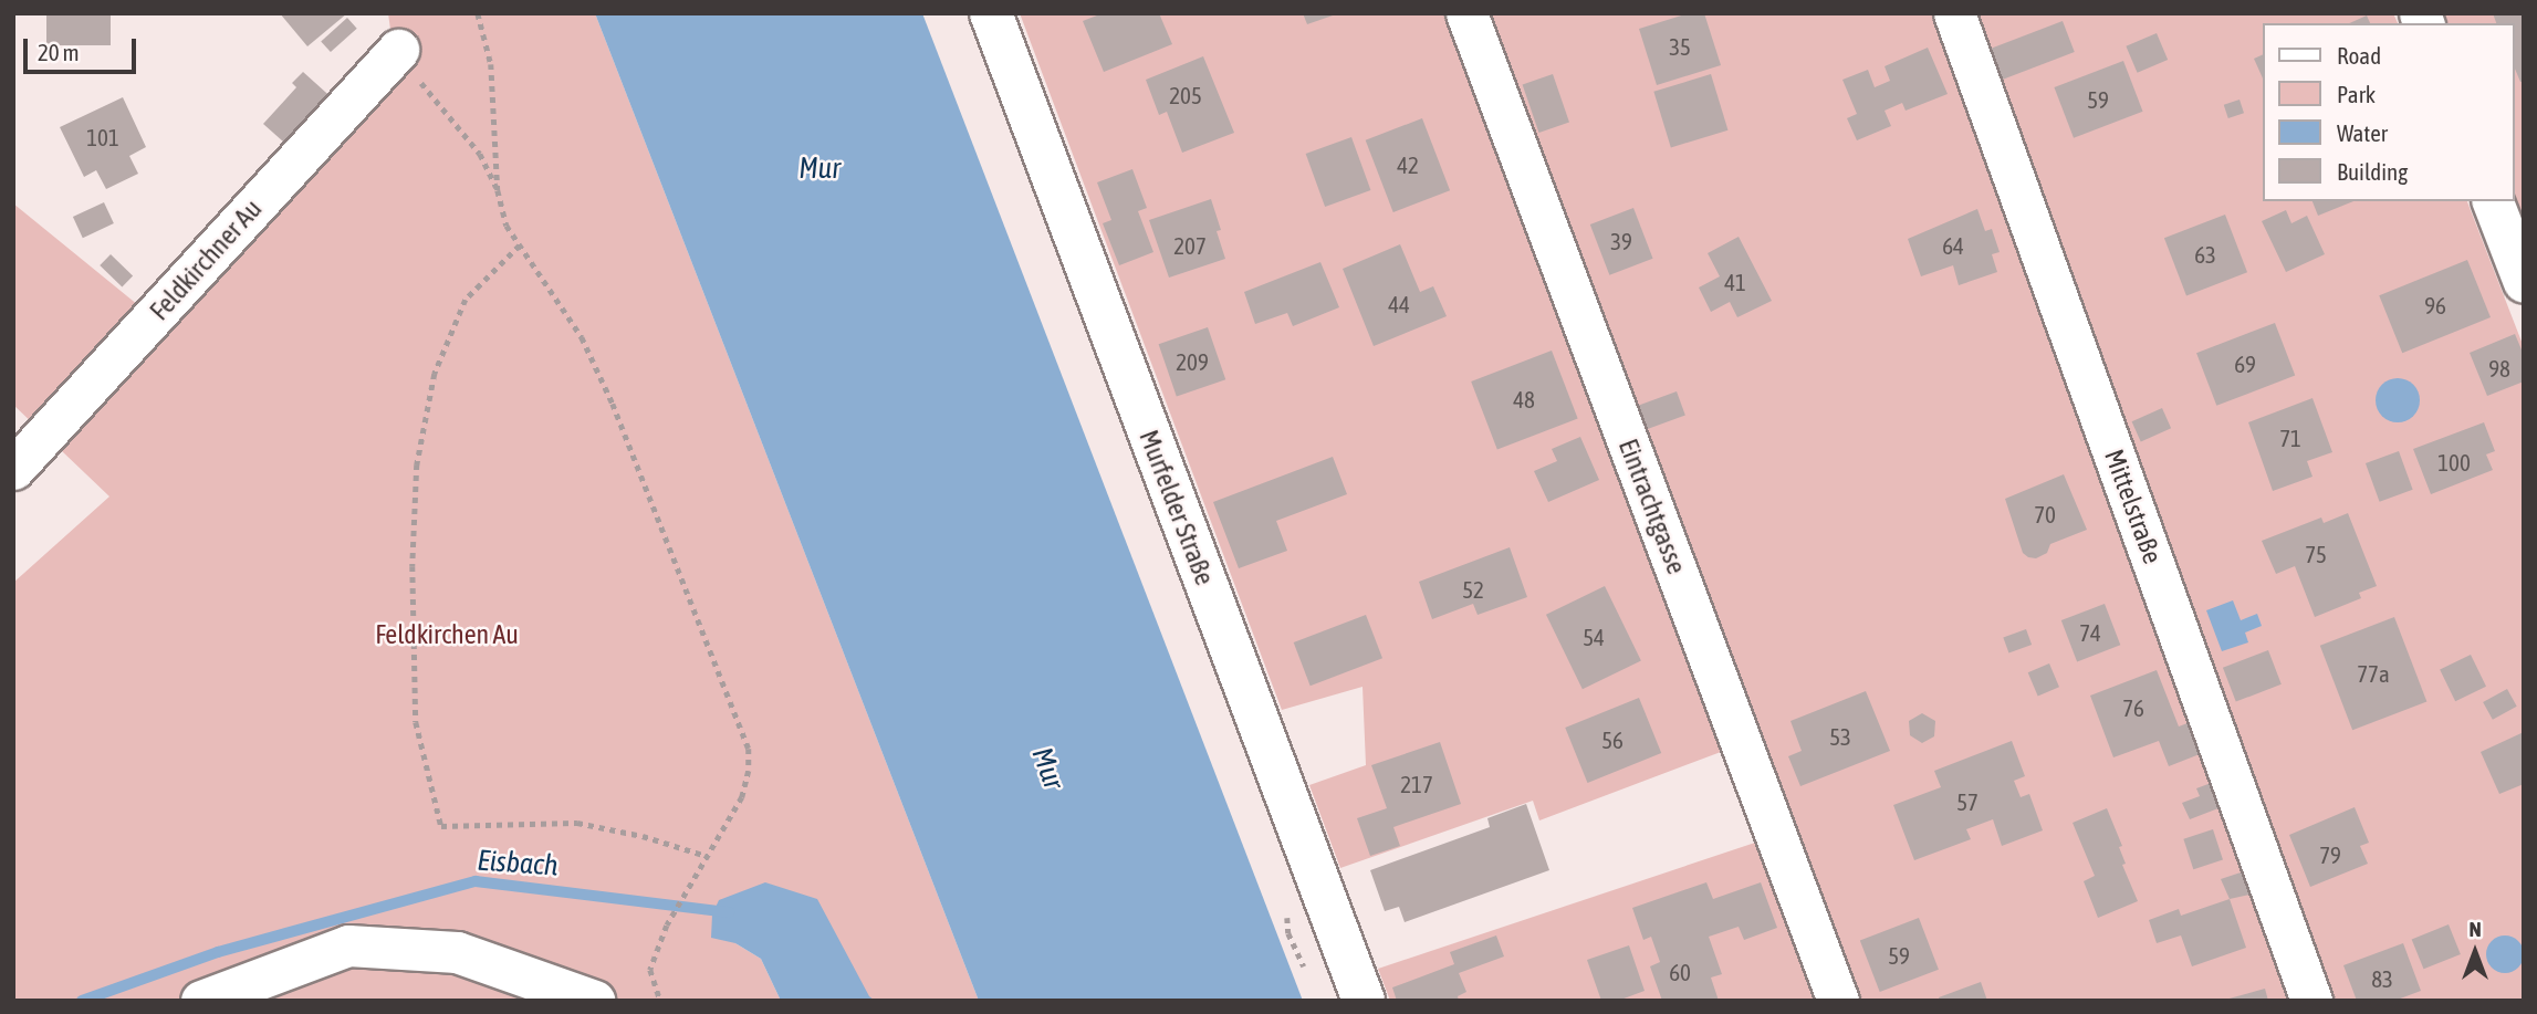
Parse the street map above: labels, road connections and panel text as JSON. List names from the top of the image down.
{
  "streets": {
    "street": [
      "Feldkirchner Au",
      "Eintrachtgasse",
      "Mittelstraße",
      "Murfelder Straße"
    ]
  },
  "water": ["Mur", "Eisbach"],
  "parks": ["Feldkirchen Au"],
  "house_numbers": [
    "35",
    "205",
    "59",
    "101",
    "42",
    "39",
    "207",
    "64",
    "63",
    "41",
    "44",
    "96",
    "209",
    "69",
    "98",
    "48",
    "71",
    "100",
    "70",
    "75",
    "52",
    "74",
    "54",
    "77a",
    "76",
    "53",
    "56",
    "217",
    "57",
    "79",
    "59",
    "60",
    "83"
  ],
  "legend": [
    "Road",
    "Park",
    "Water",
    "Building"
  ],
  "scale_bar": "20 m",
  "north": "top"
}
